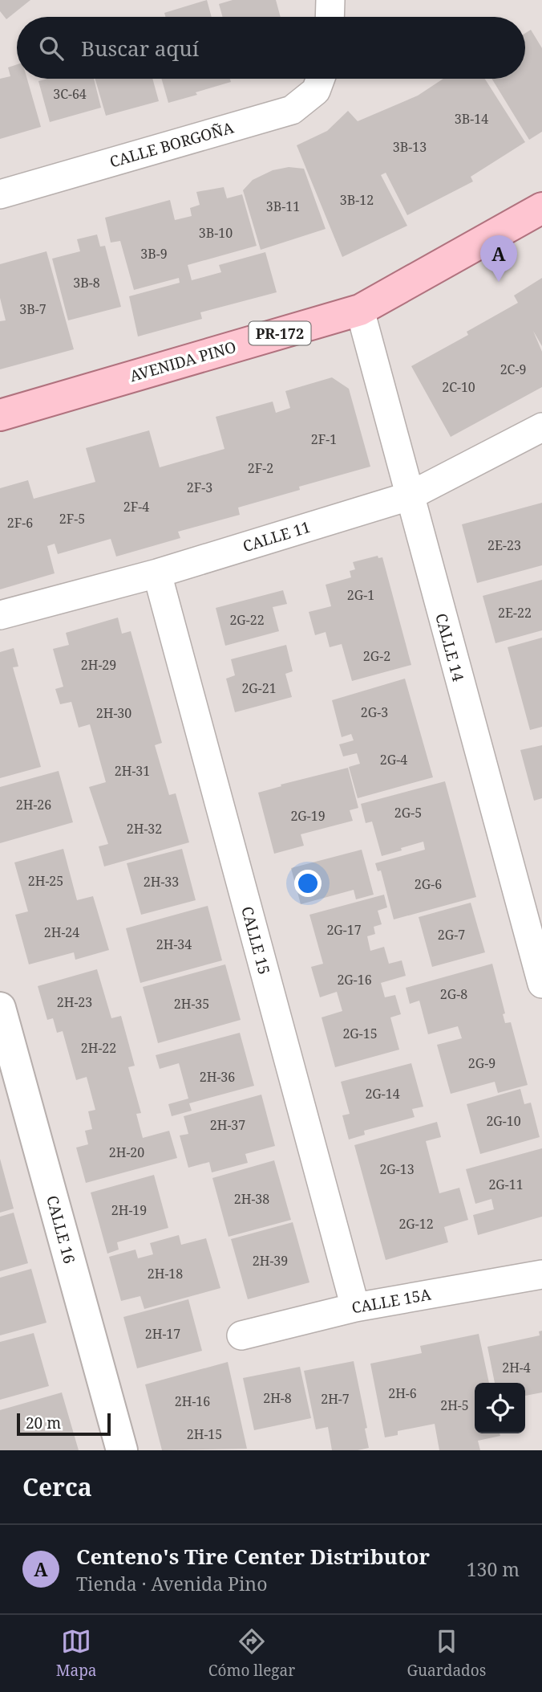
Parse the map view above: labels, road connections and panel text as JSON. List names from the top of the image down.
{
  "streets": {
    "main road": ["PR-172", "AVENIDA PINO"],
    "street": [
      "CALLE BORGOÑA",
      "CALLE 11",
      "CALLE 14",
      "CALLE 15",
      "CALLE 16",
      "CALLE 15A"
    ]
  },
  "crossings": [
    ["AVENIDA PINO", "CALLE 14"],
    ["CALLE 11", "CALLE 14"],
    ["CALLE 11", "CALLE 15"],
    ["CALLE 15", "CALLE 15A"]
  ],
  "house_numbers": [
    "3C-64",
    "3B-14",
    "3B-13",
    "3B-12",
    "3B-11",
    "3B-10",
    "3B-9",
    "3B-8",
    "3B-7",
    "2C-9",
    "2C-10",
    "2F-1",
    "2F-2",
    "2F-3",
    "2F-4",
    "2F-5",
    "2F-6",
    "2E-23",
    "2G-1",
    "2E-22",
    "2G-22",
    "2G-2",
    "2H-29",
    "2G-21",
    "2G-3",
    "2H-30",
    "2G-4",
    "2H-31",
    "2H-26",
    "2G-5",
    "2G-19",
    "2H-32",
    "2H-25",
    "2H-33",
    "2G-6",
    "2G-17",
    "2H-24",
    "2G-7",
    "2H-34",
    "2G-16",
    "2G-8",
    "2H-23",
    "2H-35",
    "2G-15",
    "2H-22",
    "2G-9",
    "2H-36",
    "2G-14",
    "2G-10",
    "2H-37",
    "2H-20",
    "2G-13",
    "2G-11",
    "2H-38",
    "2H-19",
    "2G-12",
    "2H-39",
    "2H-18",
    "2H-17",
    "2H-4",
    "2H-6",
    "2H-8",
    "2H-7",
    "2H-16",
    "2H-5",
    "2H-15"
  ],
  "scale_bar": "20 m",
  "page": {
    "search": "Buscar aquí",
    "pins": "A",
    "scale": "20 m",
    "heading": "Cerca",
    "list": [
      {
        "mark": "A",
        "name": "Centeno's Tire Center Distributor",
        "note": "Tienda · Avenida Pino",
        "value": "130 m"
      }
    ],
    "nav": ["Mapa", "Cómo llegar", "Guardados"]
  }
}
